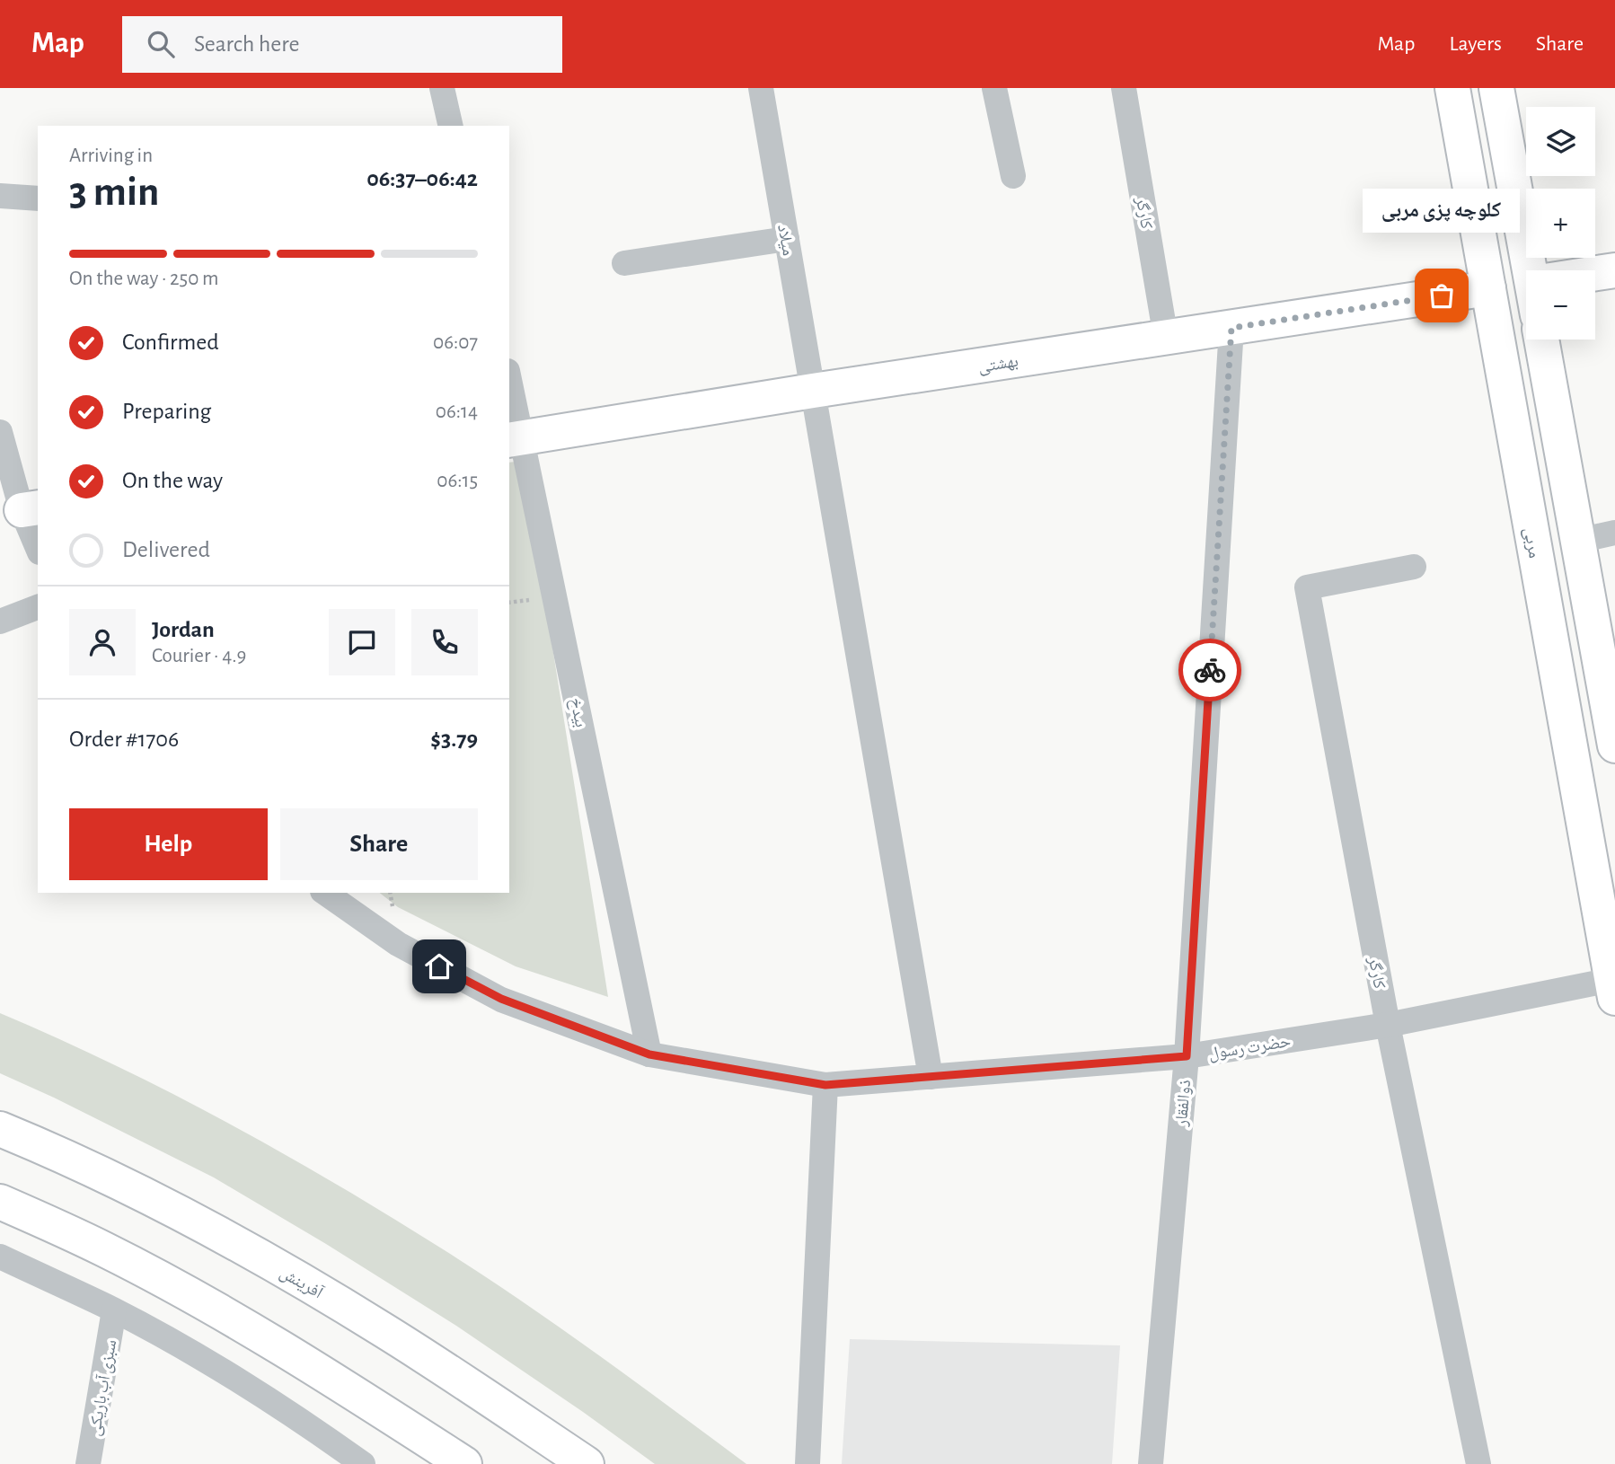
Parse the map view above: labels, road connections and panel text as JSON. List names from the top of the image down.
{
  "streets": {
    "street": [
      "کارگر",
      "میلاد",
      "بهشتی",
      "مربی",
      "بیدخ",
      "حضرت رسول",
      "ذوالفقار",
      "آفرینش",
      "سبزی آب باریکی"
    ]
  },
  "crossings": [
    ["کارگر", "بهشتی"],
    ["کارگر", "حضرت رسول"],
    ["میلاد", "بهشتی"],
    ["میلاد", "حضرت رسول"],
    ["بهشتی", "مربی"],
    ["بهشتی", "بیدخ"],
    ["بهشتی", "ذوالفقار"],
    ["مربی", "حضرت رسول"],
    ["بیدخ", "حضرت رسول"],
    ["حضرت رسول", "ذوالفقار"]
  ],
  "places": ["کلوچه پزی مربی"],
  "page": {
    "header": "Map",
    "search": "Search here",
    "nav": ["Map", "Layers", "Share"],
    "map_buttons": ["+", "−"],
    "heading": ["3 min", "Arriving in", "06:37–06:42"],
    "panel": [
      "Jordan",
      "Courier · 4.9",
      "Order #1706",
      "$3.79"
    ],
    "bubble": "کلوچه پزی مربی",
    "bar": "On the way · 250 m",
    "list": [
      ["Confirmed", "06:07"],
      ["Preparing", "06:14"],
      ["On the way", "06:15"],
      "Delivered"
    ],
    "buttons": ["Help", "Share"]
  }
}
